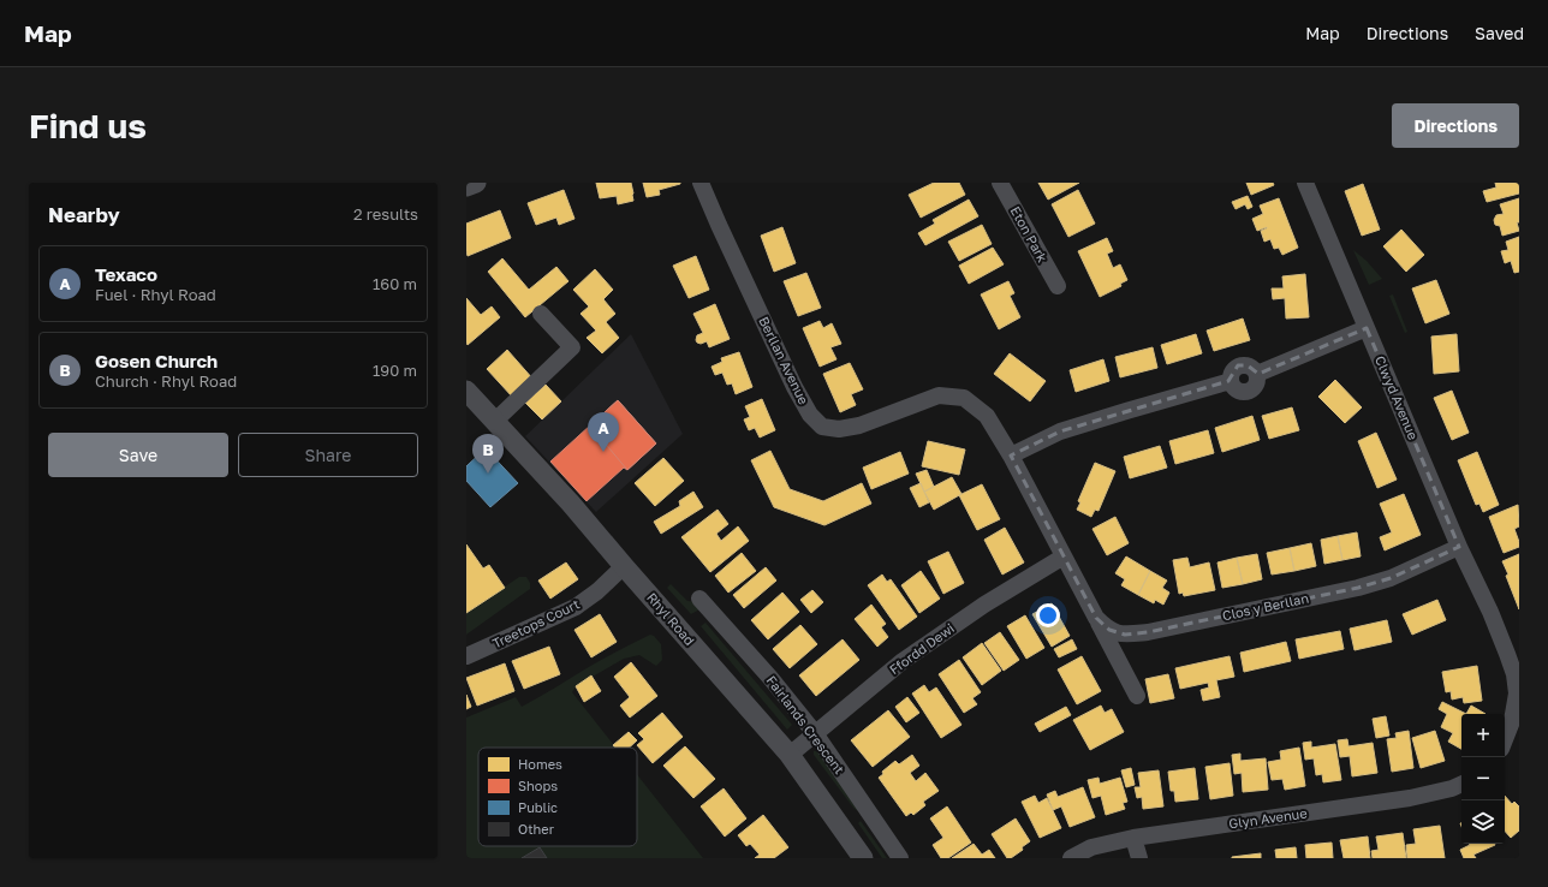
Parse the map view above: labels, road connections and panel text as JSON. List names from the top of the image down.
{
  "streets": {
    "street": [
      "Eton Park",
      "Berllan Avenue",
      "Clwyd Avenue",
      "Clos y Berllan",
      "Rhyl Road",
      "Treetops Court",
      "Ffordd Dewi",
      "Fairlands Crescent",
      "Glyn Avenue"
    ]
  },
  "crossings": [
    ["Berllan Avenue", "Clos y Berllan"],
    ["Berllan Avenue", "Ffordd Dewi"],
    ["Clwyd Avenue", "Clos y Berllan"],
    ["Rhyl Road", "Treetops Court"],
    ["Rhyl Road", "Ffordd Dewi"],
    ["Ffordd Dewi", "Fairlands Crescent"]
  ],
  "legend": [
    "Homes",
    "Shops",
    "Public",
    "Other"
  ],
  "page": {
    "header": "Map",
    "nav": ["Map", "Directions", "Saved"],
    "buttons": [
      "Directions",
      ["Save", "Share"]
    ],
    "title": "Find us",
    "heading": ["Nearby", "2 results"],
    "list": [
      {
        "mark": "A",
        "name": "Texaco",
        "note": "Fuel · Rhyl Road",
        "value": "160 m"
      },
      {
        "mark": "B",
        "name": "Gosen Church",
        "note": "Church · Rhyl Road",
        "value": "190 m"
      }
    ],
    "pins": ["A", "B"],
    "map_buttons": ["+", "−"]
  }
}
